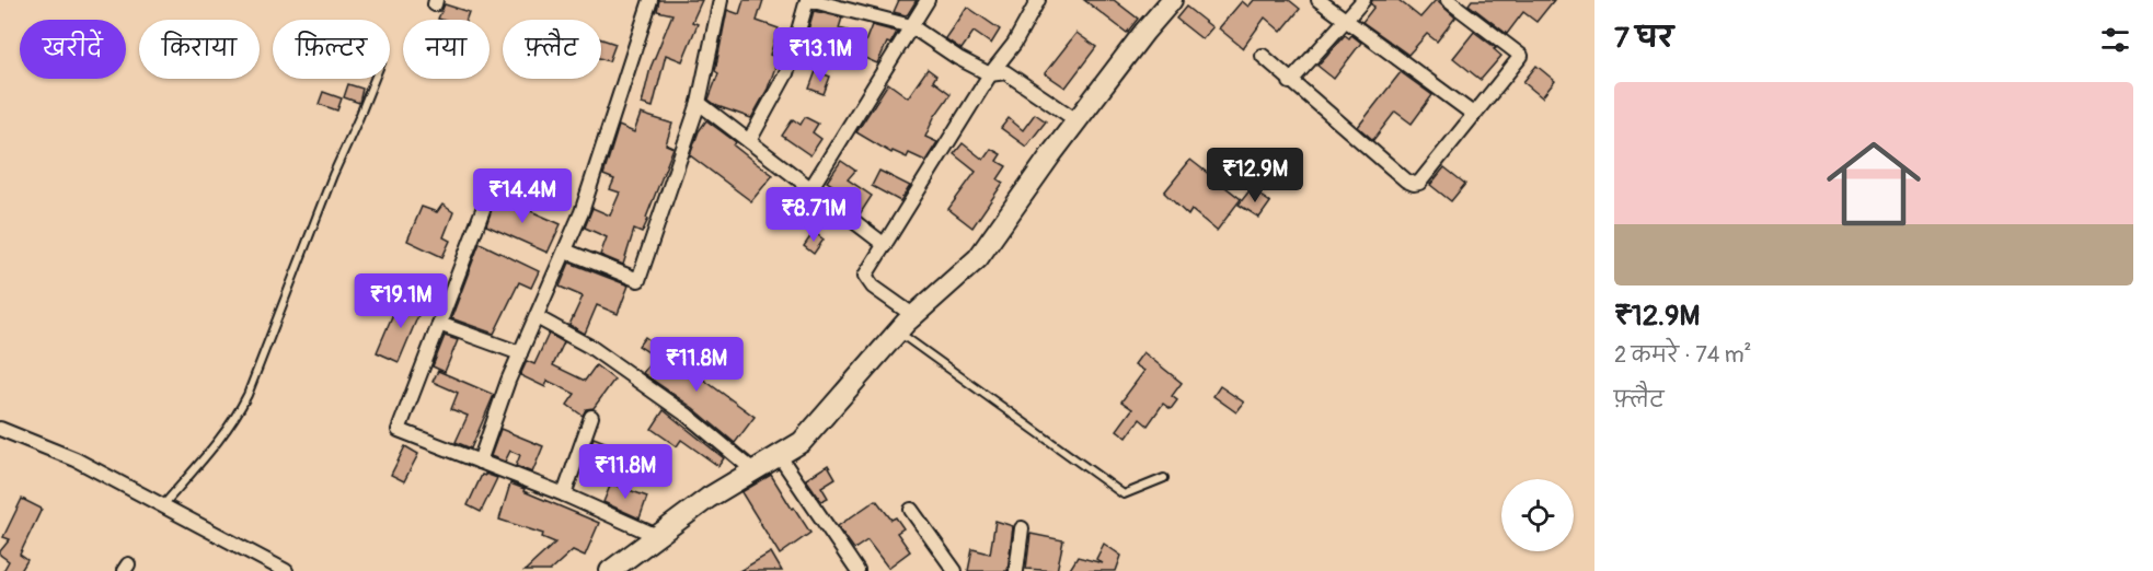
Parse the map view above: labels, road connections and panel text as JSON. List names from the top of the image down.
{
  "page": {
    "heading": "7 घर",
    "chip": [
      "खरीदें",
      "किराया",
      "फ़िल्टर",
      "नया",
      "फ़्लैट"
    ],
    "price": [
      "₹13.1M",
      "₹12.9M",
      "₹14.4M",
      "₹8.71M",
      "₹19.1M",
      "₹11.8M",
      "₹11.8M"
    ],
    "list": [
      {
        "name": "₹12.9M",
        "note": "2 कमरे · 74 m² · फ़्लैट"
      }
    ]
  }
}
